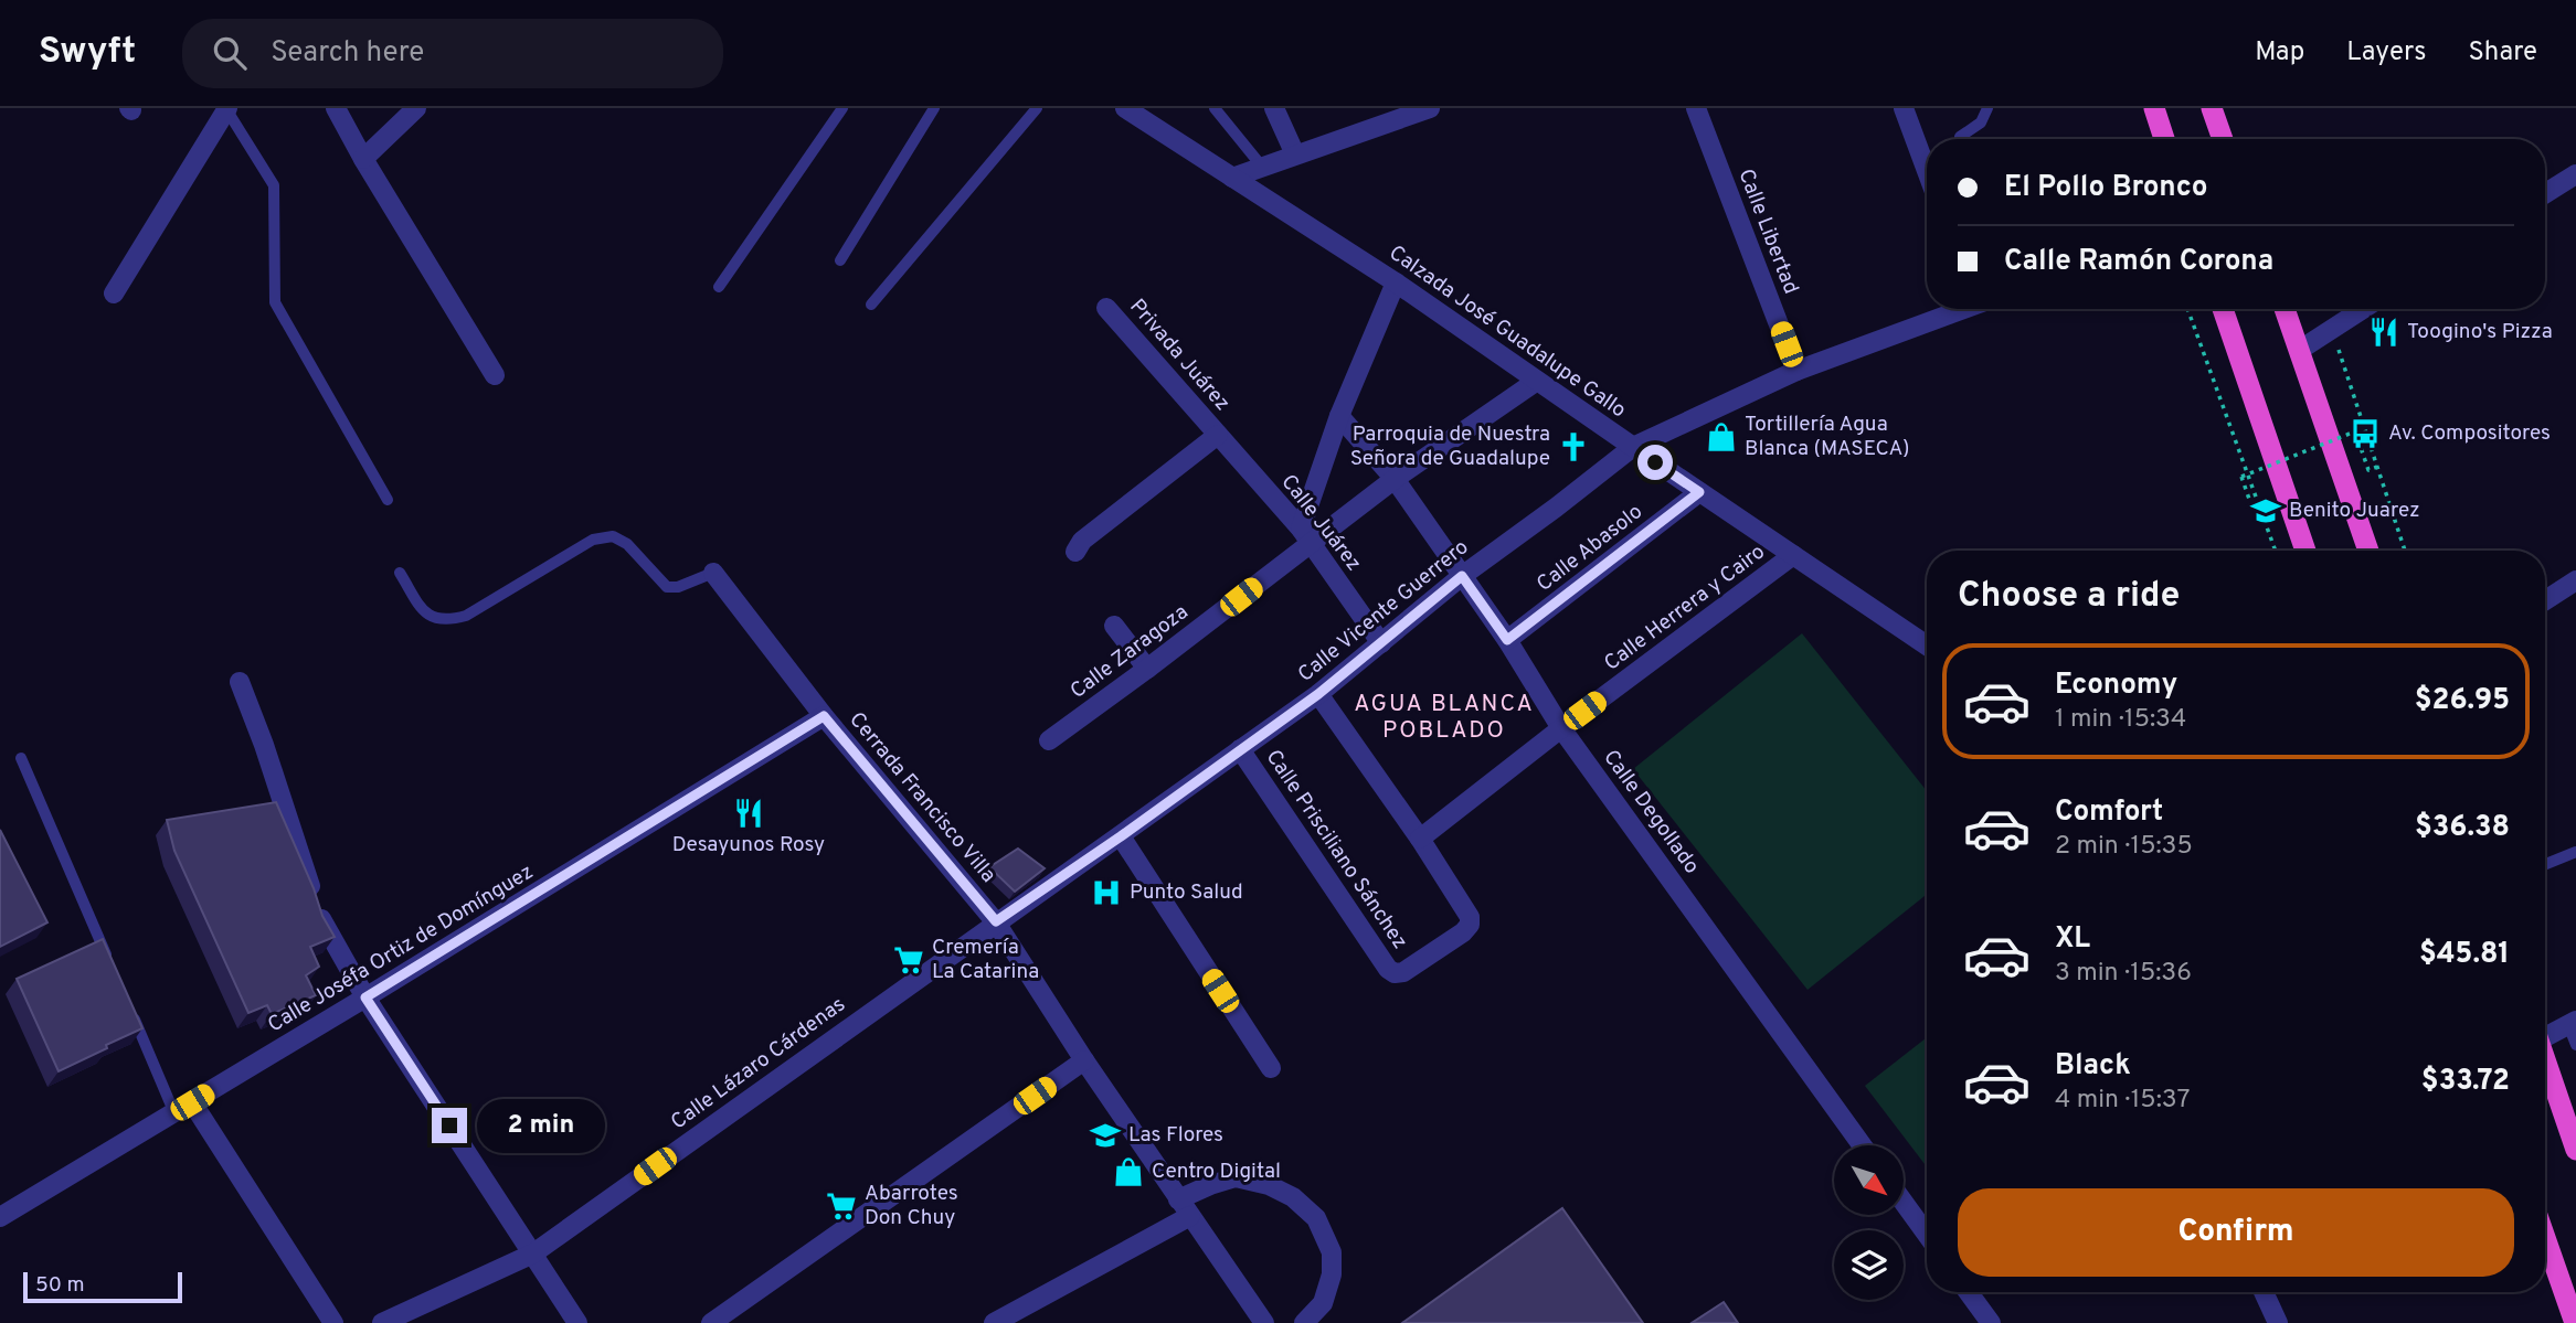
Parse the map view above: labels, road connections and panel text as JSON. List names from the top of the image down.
{
  "streets": {
    "street": [
      "Calle Libertad",
      "Calzada José Guadalupe Gallo",
      "Privada Juárez",
      "Calle Juárez",
      "Calle Abasolo",
      "Calle Herrera y Cairo",
      "Calle Vicente Guerrero",
      "Calle Zaragoza",
      "Cerrada Francisco Villa",
      "Calle Degollado",
      "Calle Prisciliano Sánchez",
      "Calle Joséfa Ortiz de Domínguez",
      "Calle Lázaro Cárdenas"
    ]
  },
  "crossings": [
    ["Calle Libertad", "Calle Vicente Guerrero"],
    ["Calzada José Guadalupe Gallo", "Calle Abasolo"],
    ["Calzada José Guadalupe Gallo", "Calle Herrera y Cairo"],
    ["Calzada José Guadalupe Gallo", "Calle Vicente Guerrero"],
    ["Calzada José Guadalupe Gallo", "Calle Zaragoza"],
    ["Privada Juárez", "Calle Juárez"],
    ["Calle Juárez", "Calle Vicente Guerrero"],
    ["Calle Juárez", "Calle Zaragoza"],
    ["Calle Abasolo", "Calle Degollado"],
    ["Calle Herrera y Cairo", "Calle Degollado"],
    ["Calle Herrera y Cairo", "Calle Prisciliano Sánchez"],
    ["Calle Vicente Guerrero", "Cerrada Francisco Villa"],
    ["Calle Vicente Guerrero", "Calle Degollado"],
    ["Calle Vicente Guerrero", "Calle Prisciliano Sánchez"],
    ["Calle Vicente Guerrero", "Calle Lázaro Cárdenas"],
    ["Calle Zaragoza", "Calle Degollado"],
    ["Cerrada Francisco Villa", "Calle Joséfa Ortiz de Domínguez"],
    ["Cerrada Francisco Villa", "Calle Lázaro Cárdenas"]
  ],
  "districts": ["AGUA BLANCA POBLADO"],
  "places": {
    "restaurant": ["Toogino's Pizza", "Desayunos Rosy"],
    "bus stop": ["Av. Compositores"],
    "shop": ["Tortillería Agua Blanca (MASECA)", "Centro Digital"],
    "church": ["Parroquia de Nuestra Señora de Guadalupe"],
    "school or university": ["Benito Juarez", "Las Flores"],
    "hospital": ["Punto Salud"],
    "supermarket": ["Cremería La Catarina", "Abarrotes Don Chuy"]
  },
  "scale_bar": "50 m",
  "north": "bottom right",
  "page": {
    "header": "Swyft",
    "search": "Search here",
    "nav": ["Map", "Layers", "Share"],
    "banner": ["El Pollo Bronco", "Calle Ramón Corona"],
    "heading": "Choose a ride",
    "list": [
      {
        "name": "Economy",
        "note": "1 min · 15:34",
        "value": "$26.95"
      },
      {
        "name": "Comfort",
        "note": "2 min · 15:35",
        "value": "$36.38"
      },
      {
        "name": "XL",
        "note": "3 min · 15:36",
        "value": "$45.81"
      },
      {
        "name": "Black",
        "note": "4 min · 15:37",
        "value": "$33.72"
      }
    ],
    "bubble": "2 min",
    "buttons": "Confirm",
    "scale": "50 m"
  }
}
